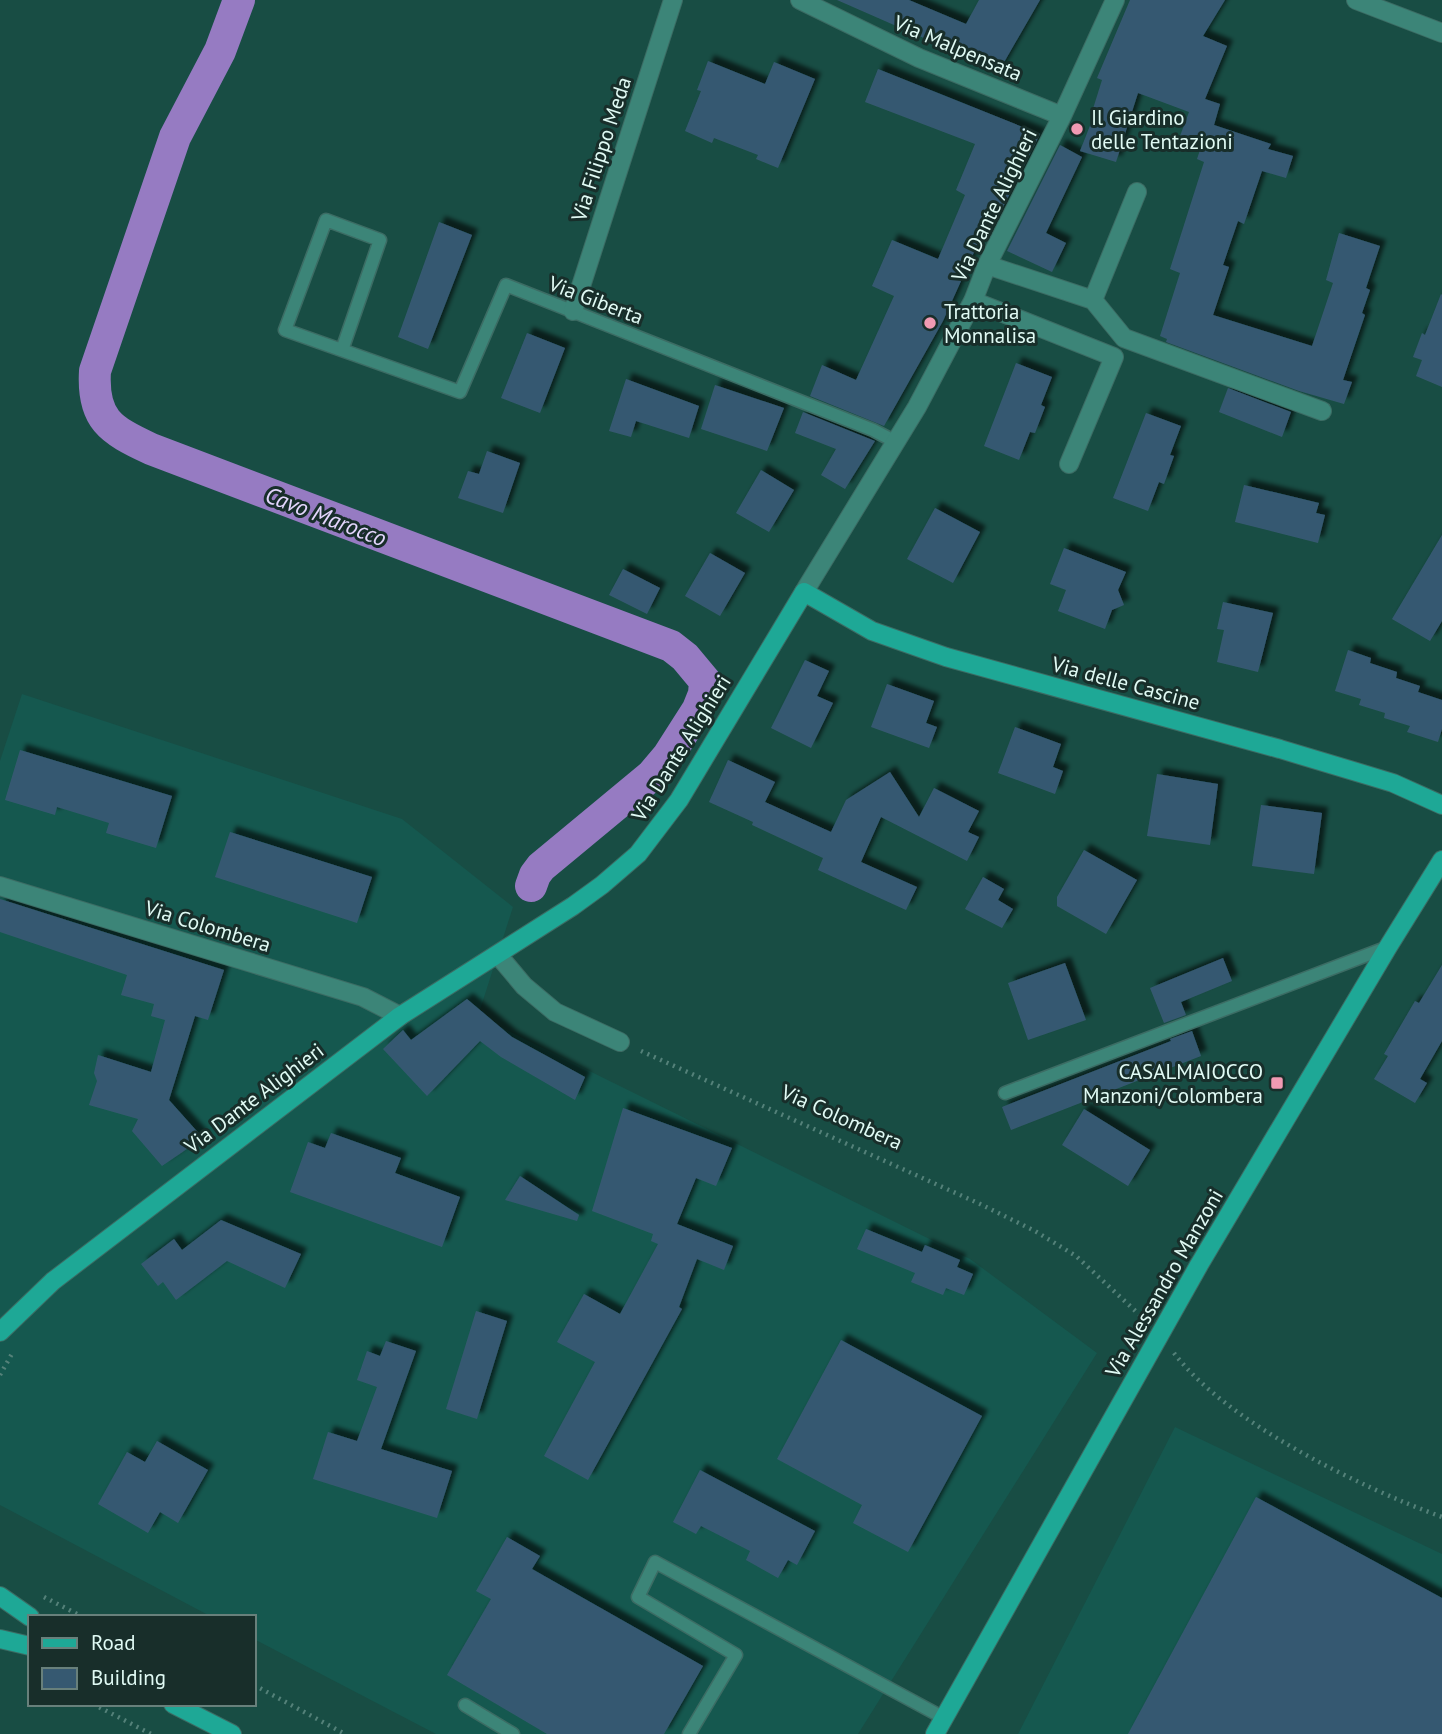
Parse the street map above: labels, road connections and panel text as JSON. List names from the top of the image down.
{
  "streets": {
    "street": [
      "Via Malpensata",
      "Via Filippo Meda",
      "Via Dante Alighieri",
      "Via delle Cascine",
      "Via Colombera",
      "Via Alessandro Manzoni"
    ],
    "lane": ["Via Giberta"]
  },
  "crossings": [
    ["Via Malpensata", "Via Dante Alighieri"],
    ["Via Filippo Meda", "Via Giberta"],
    ["Via Dante Alighieri", "Via Giberta"],
    ["Via Dante Alighieri", "Via delle Cascine"],
    ["Via Dante Alighieri", "Via Colombera"],
    ["Via Colombera", "Via Alessandro Manzoni"]
  ],
  "water": ["Cavo Marocco"],
  "places": {
    "other": ["Il Giardino delle Tentazioni", "Trattoria Monnalisa"],
    "transit": ["CASALMAIOCCO Manzoni/Colombera"]
  },
  "legend": ["Road", "Building"]
}
